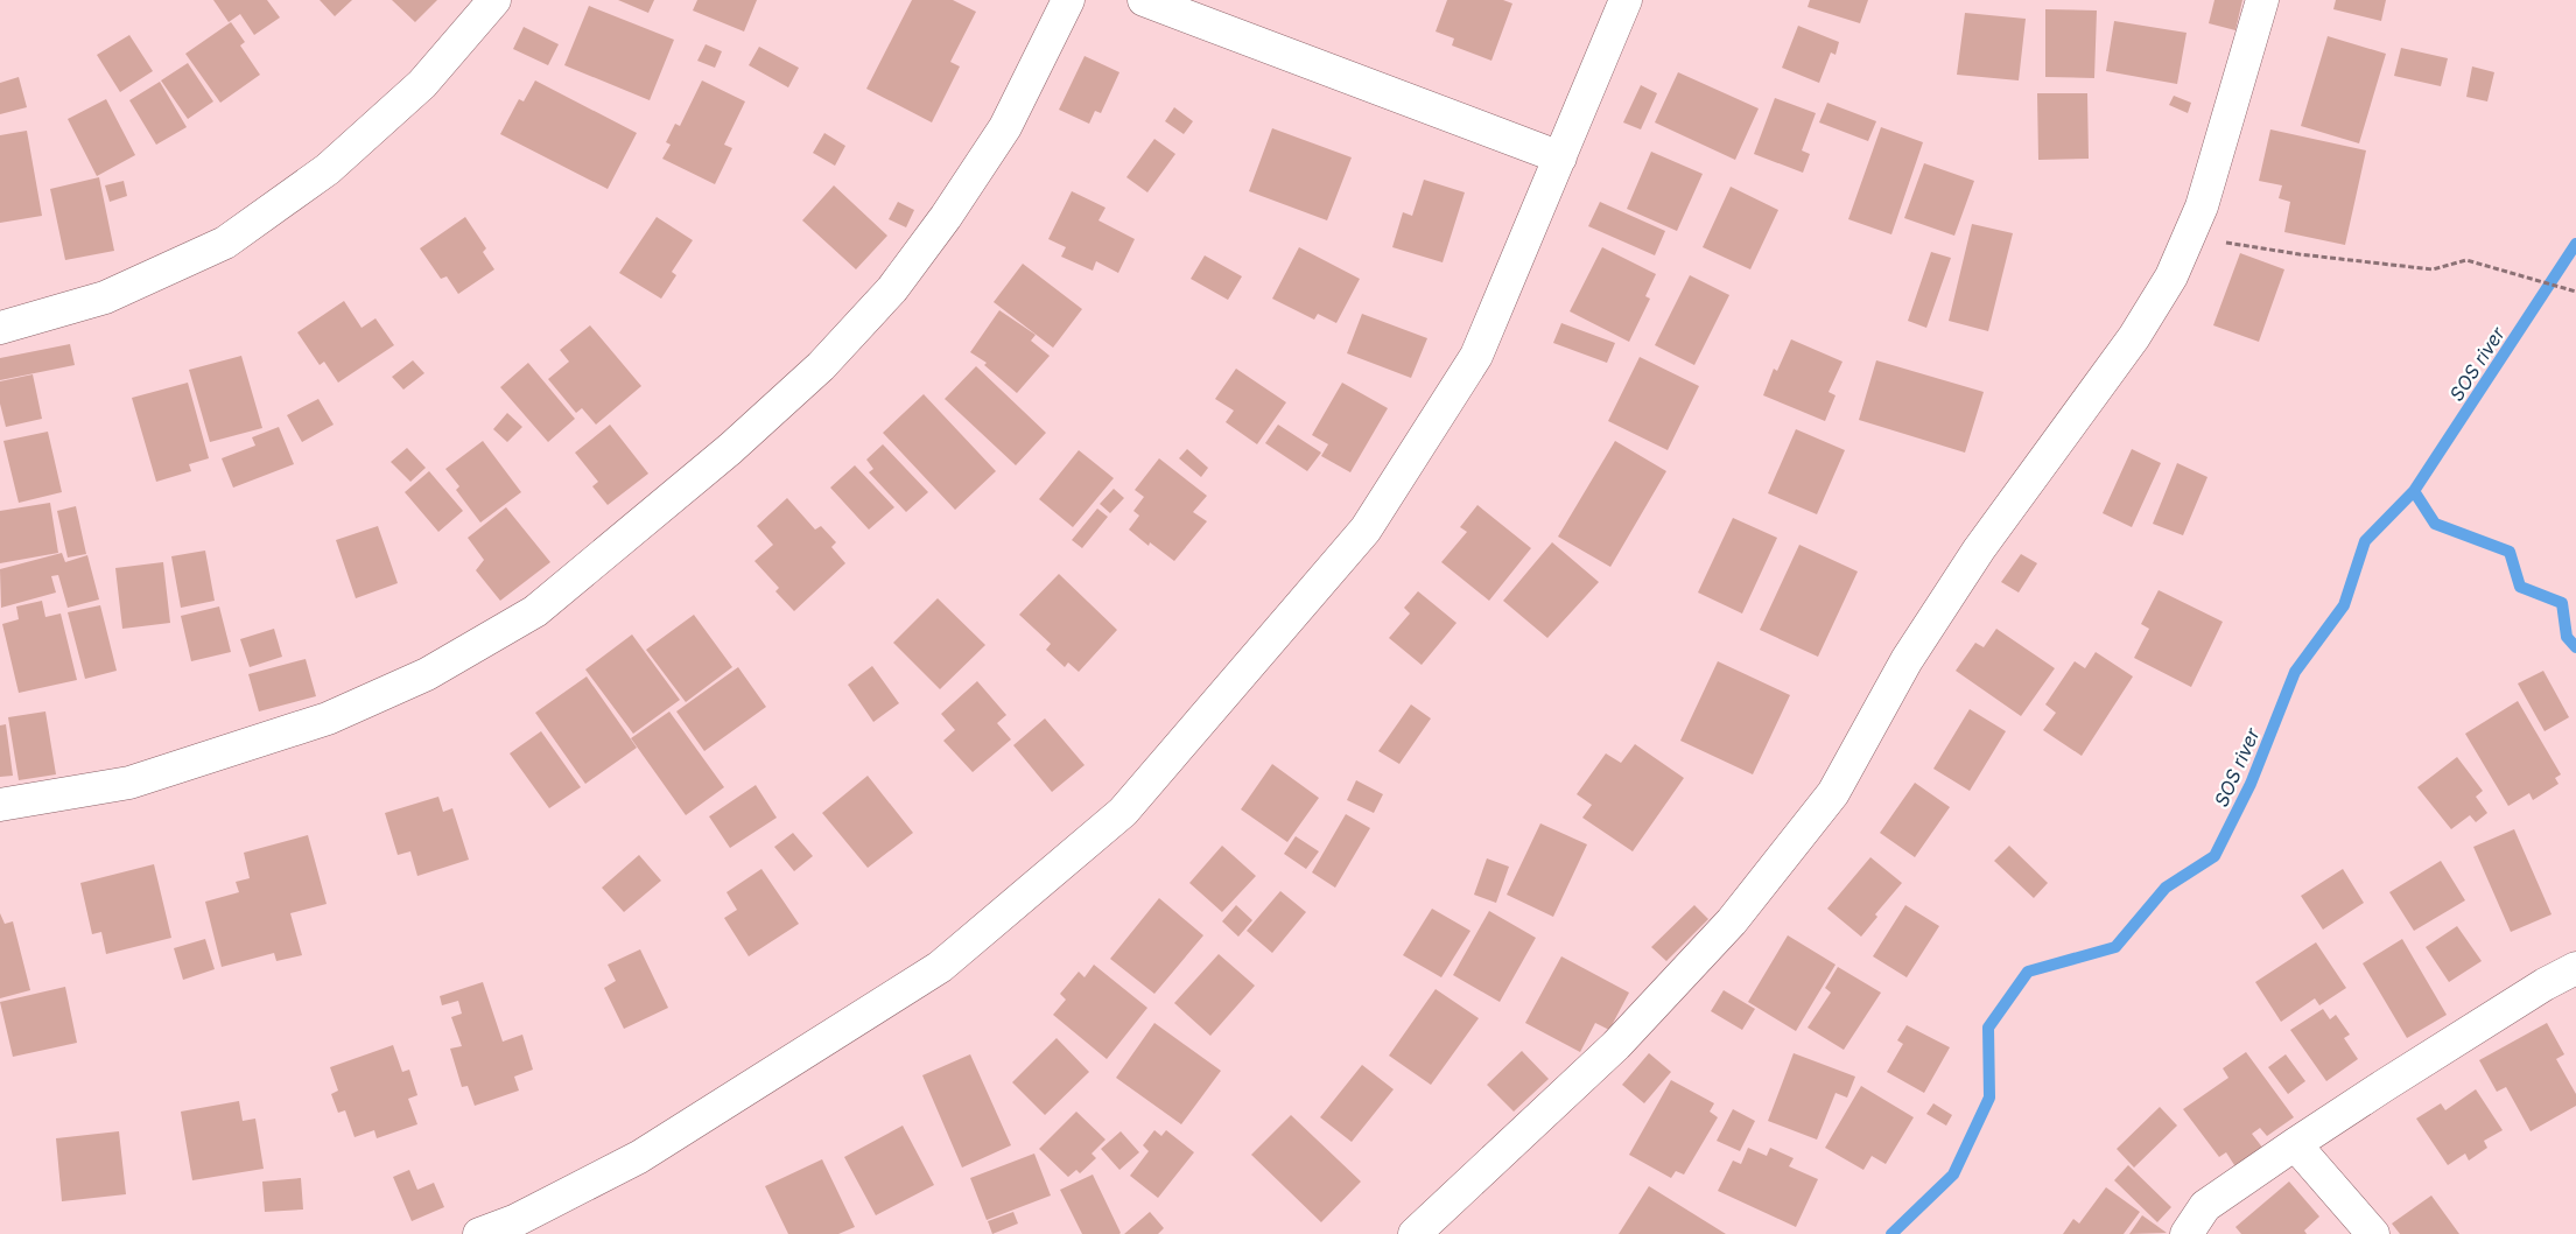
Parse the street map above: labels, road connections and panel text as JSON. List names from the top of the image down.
{
  "water": ["SOS river"]
}
